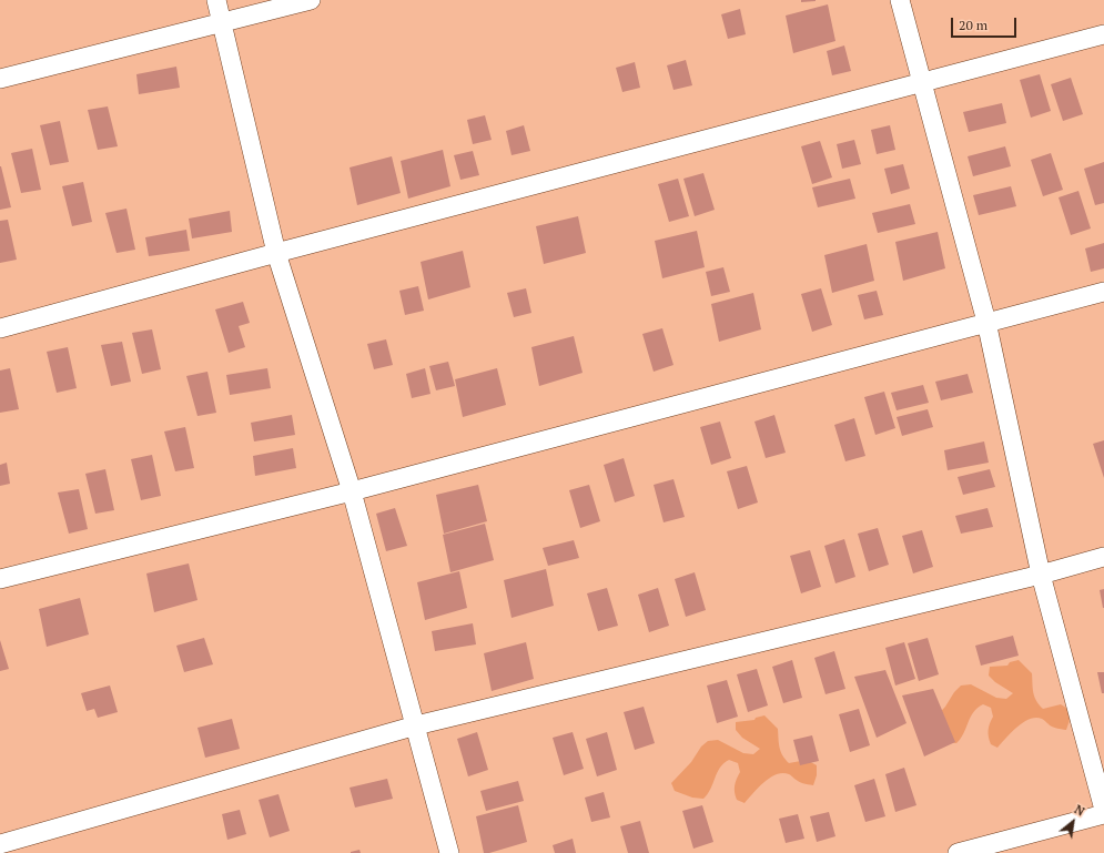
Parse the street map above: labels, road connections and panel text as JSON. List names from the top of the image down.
{
  "scale_bar": "20 m",
  "north": "top right"
}
